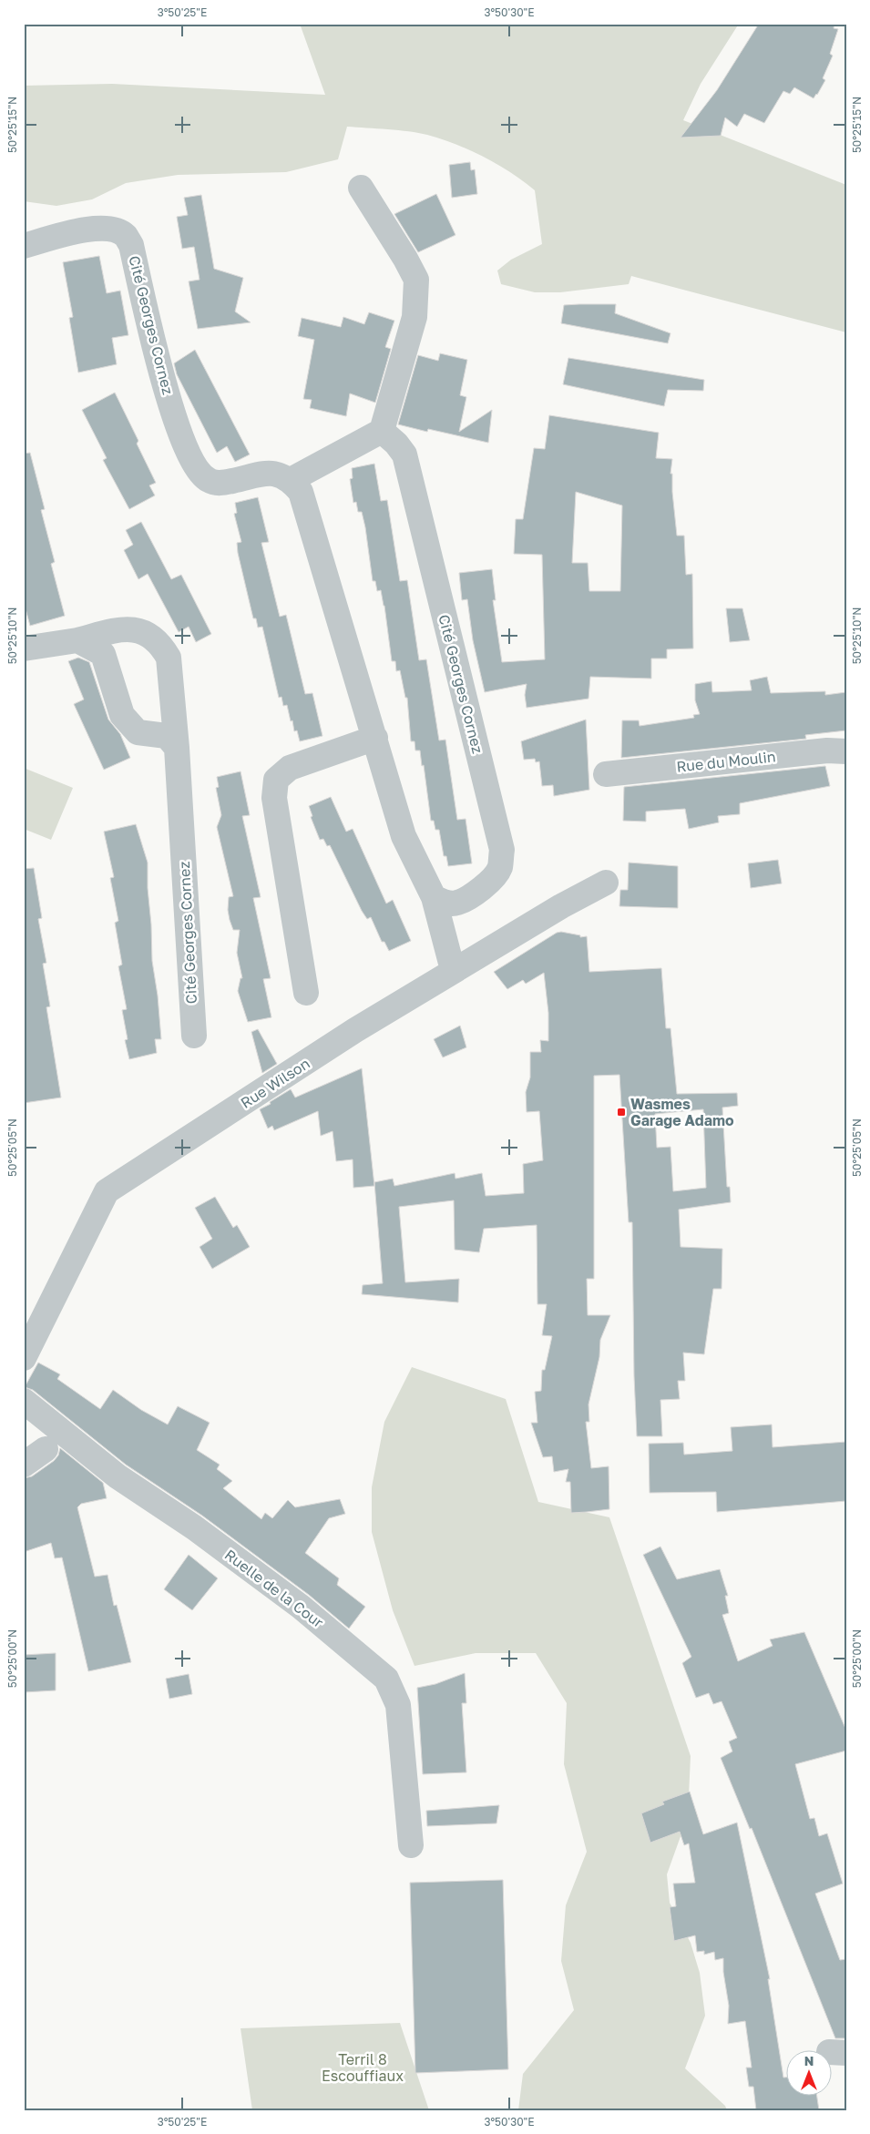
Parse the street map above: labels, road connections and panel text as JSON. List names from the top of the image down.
{
  "streets": {
    "street": [
      "Cité Georges Cornez",
      "Rue du Moulin",
      "Rue Wilson",
      "Ruelle de la Cour"
    ]
  },
  "parks": ["Terril 8 Escouffiaux"],
  "places": {
    "transit": ["Wasmes Garage Adamo"]
  },
  "north": "top",
  "coordinates": [
    "3°50'25\"E",
    "3°50'30\"E",
    "50°25'15\"N",
    "50°25'10\"N",
    "50°25'05\"N",
    "50°25'00\"N"
  ]
}
